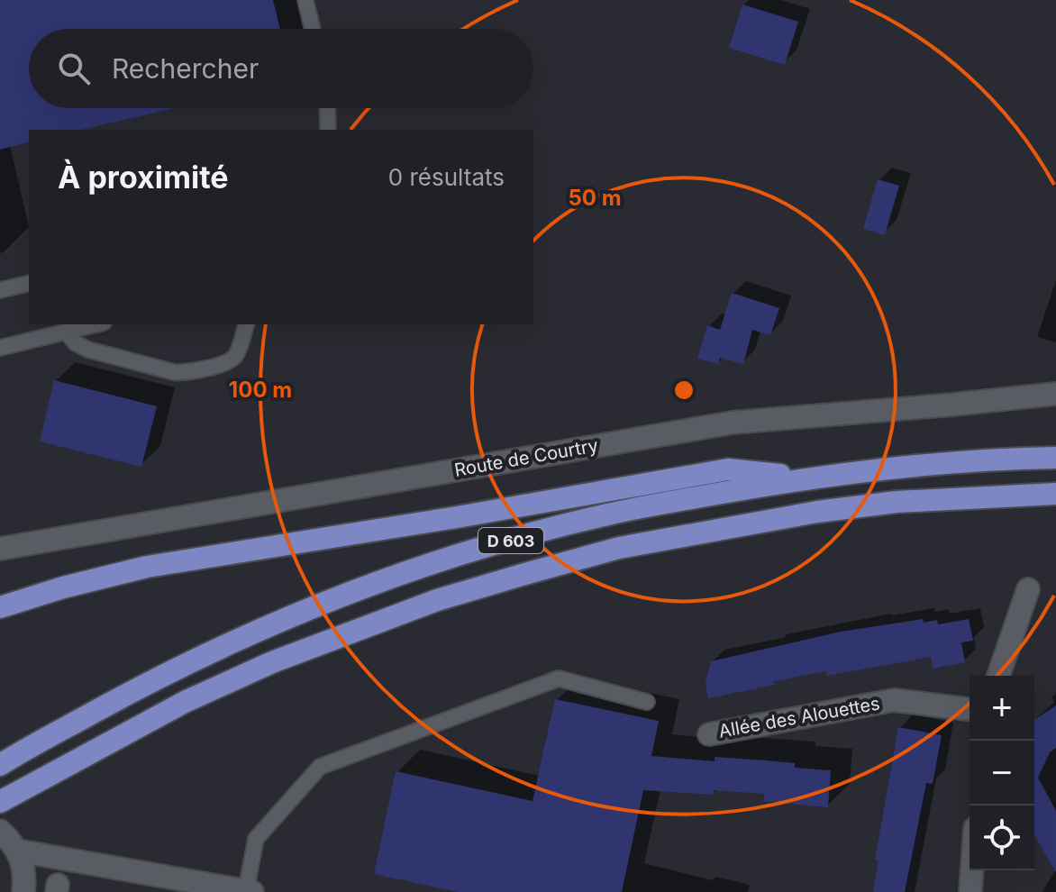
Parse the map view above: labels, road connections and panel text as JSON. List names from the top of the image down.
{
  "streets": {
    "highway": ["D 603"],
    "street": ["Route de Courtry", "Allée des Alouettes"]
  },
  "page": {
    "search": "Rechercher",
    "heading": ["À proximité", "0 résultats"],
    "map_buttons": ["+", "−"]
  },
  "rings": ["50 m", "100 m"]
}
